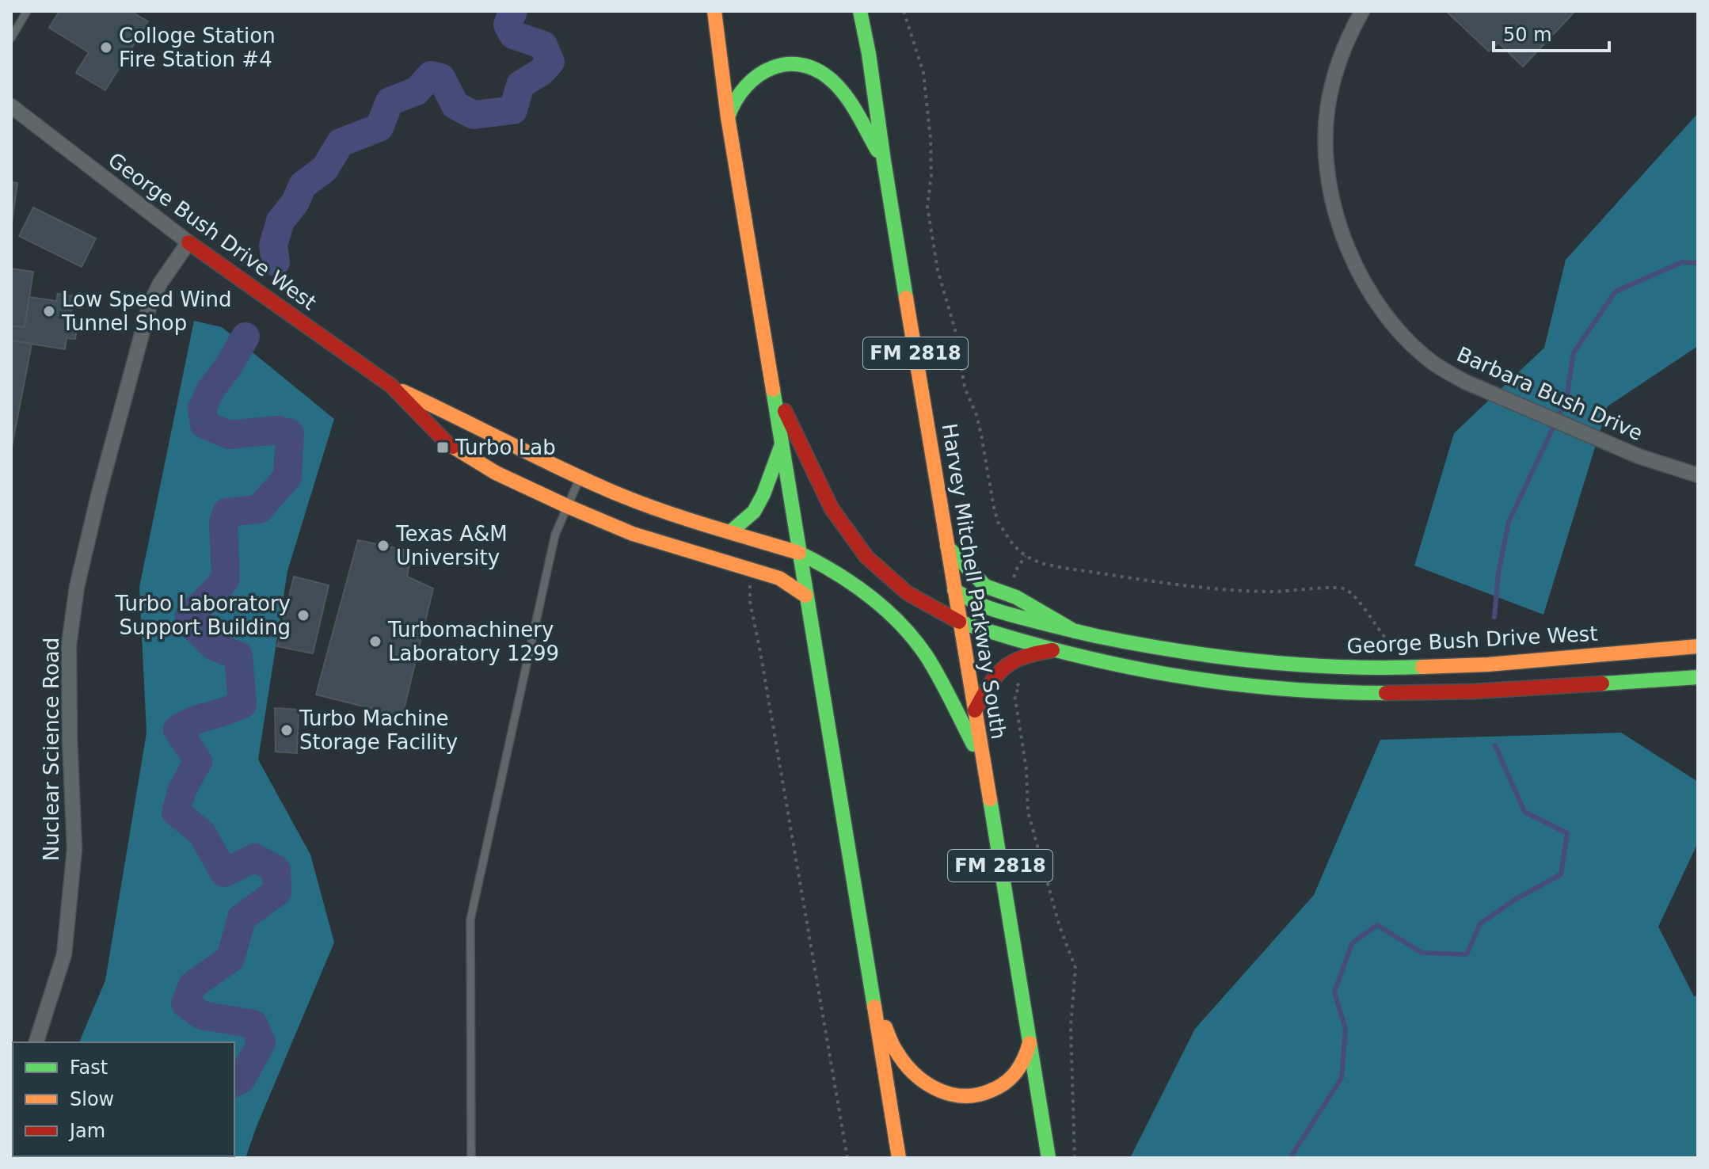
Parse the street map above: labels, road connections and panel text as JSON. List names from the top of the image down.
{
  "streets": {
    "main road": ["George Bush Drive West", "FM 2818", "Harvey Mitchell Parkway South"],
    "street": ["Barbara Bush Drive", "Nuclear Science Road"]
  },
  "crossings": [
    ["George Bush Drive West", "Harvey Mitchell Parkway South"],
    ["George Bush Drive West", "Nuclear Science Road"]
  ],
  "places": {
    "other": [
      "Colloge Station Fire Station #4",
      "Low Speed Wind Tunnel Shop",
      "Texas A&M University",
      "Turbo Laboratory Support Building",
      "Turbomachinery Laboratory 1299",
      "Turbo Machine Storage Facility"
    ],
    "transit": ["Turbo Lab"]
  },
  "legend": ["Fast", "Slow", "Jam"],
  "scale_bar": "50 m"
}
